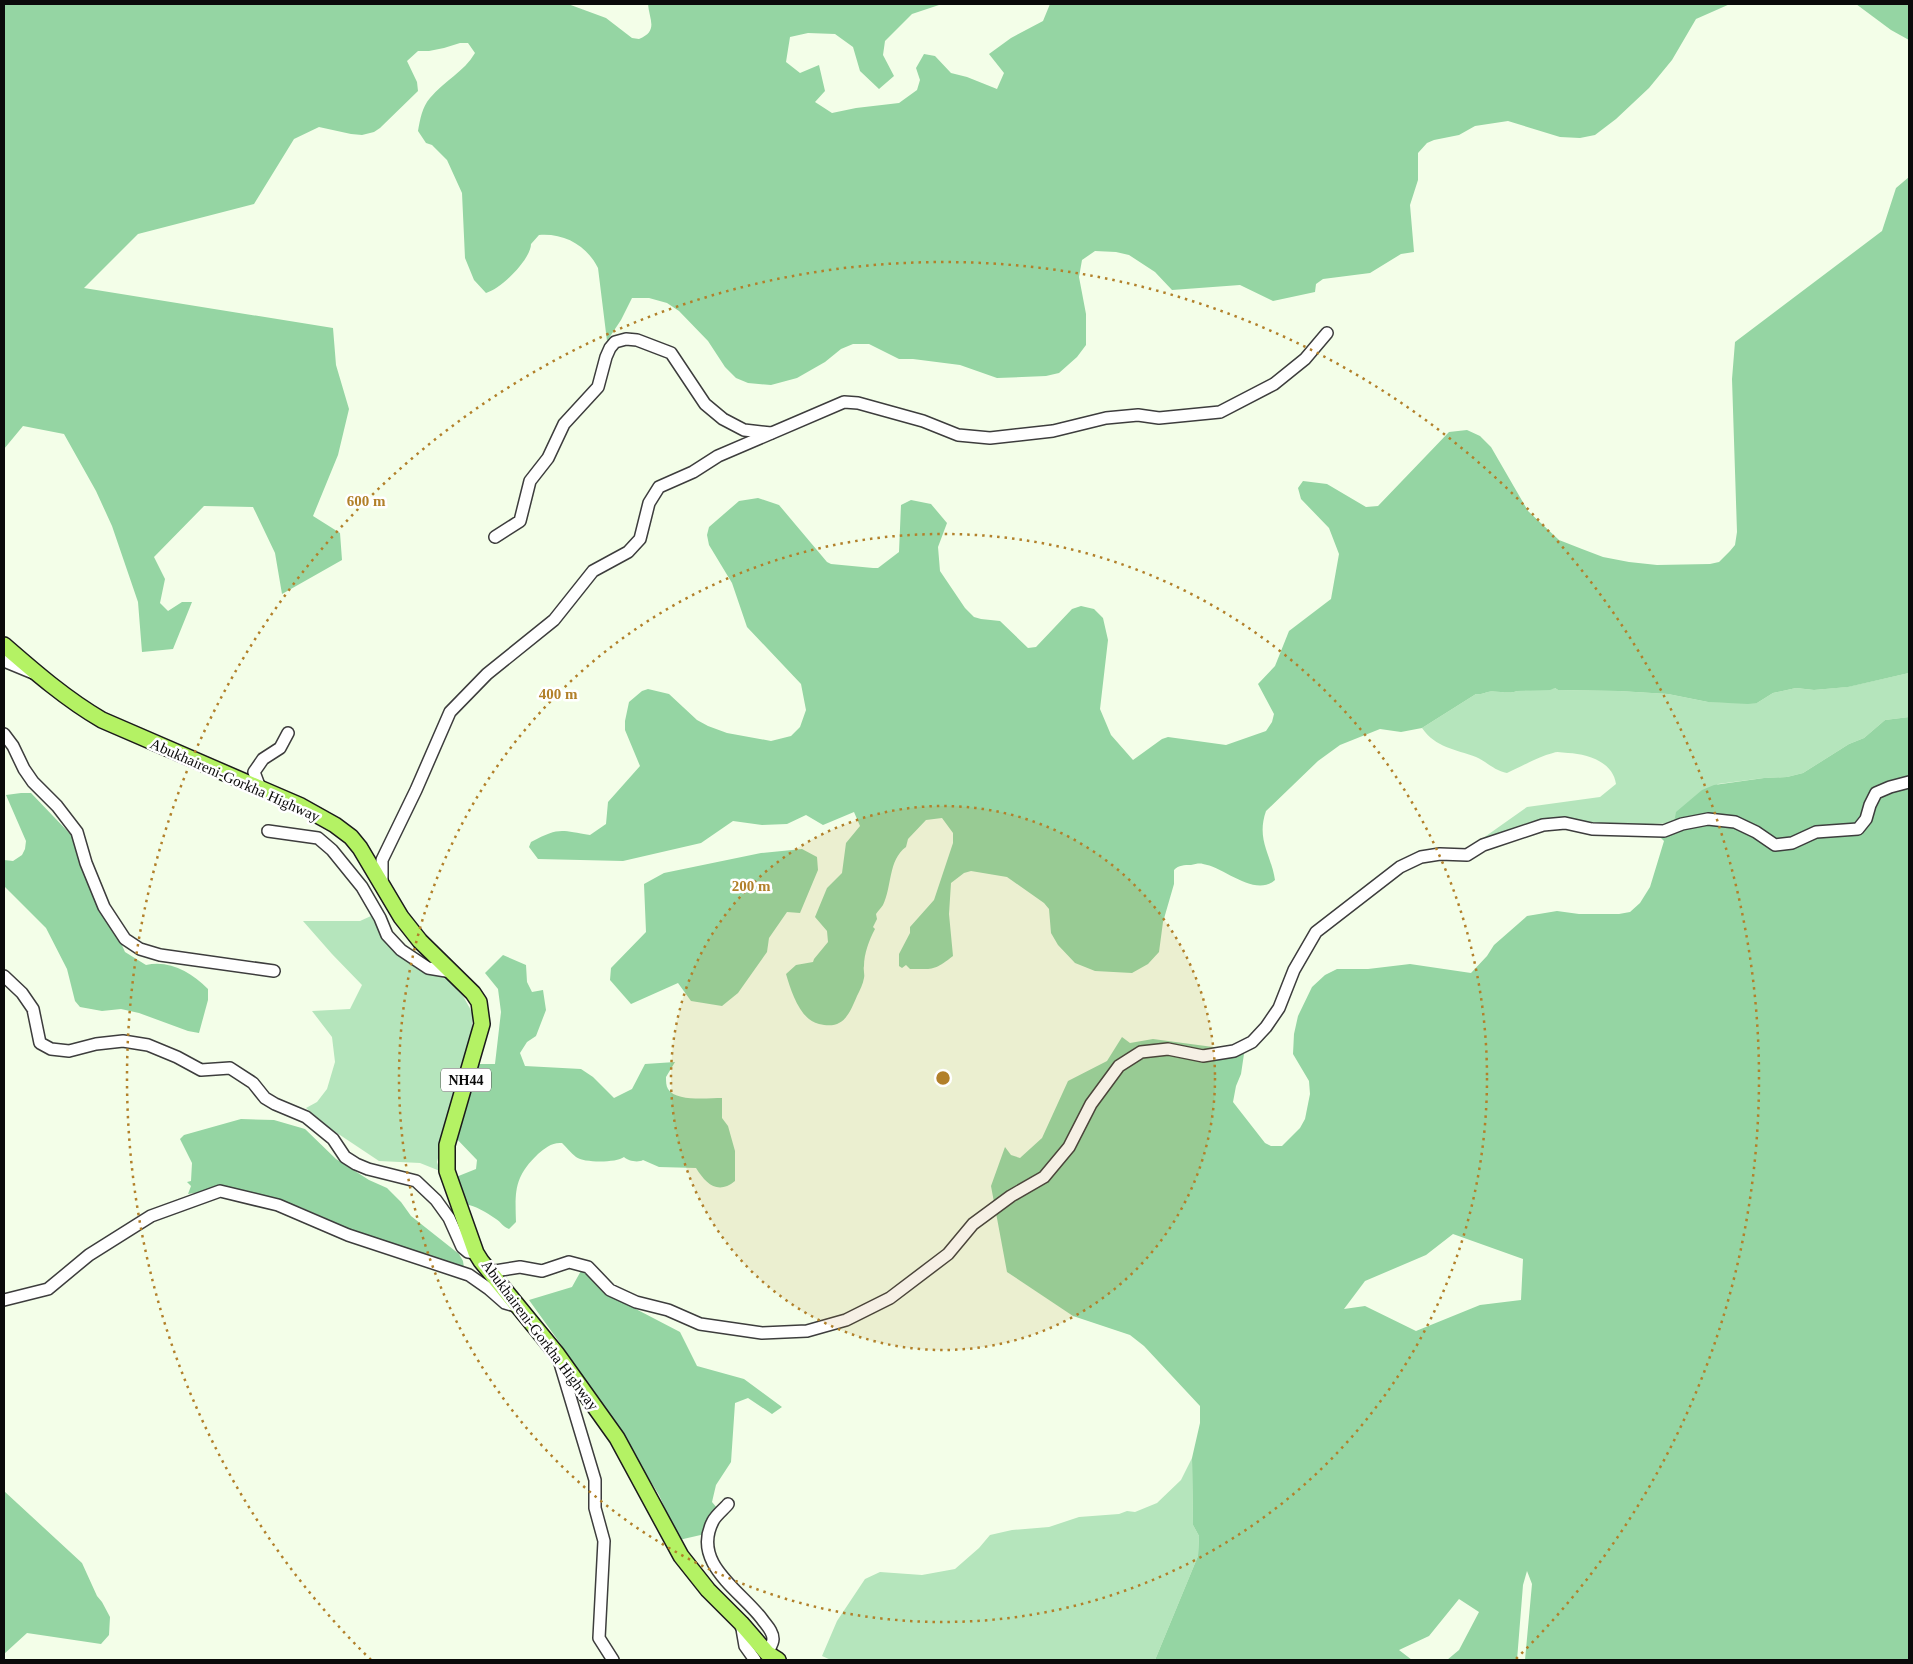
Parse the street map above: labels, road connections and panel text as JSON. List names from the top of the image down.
{
  "streets": {
    "main road": ["Abukhaireni-Gorkha Highway", "NH44"]
  },
  "rings": ["600 m", "400 m", "200 m"]
}
